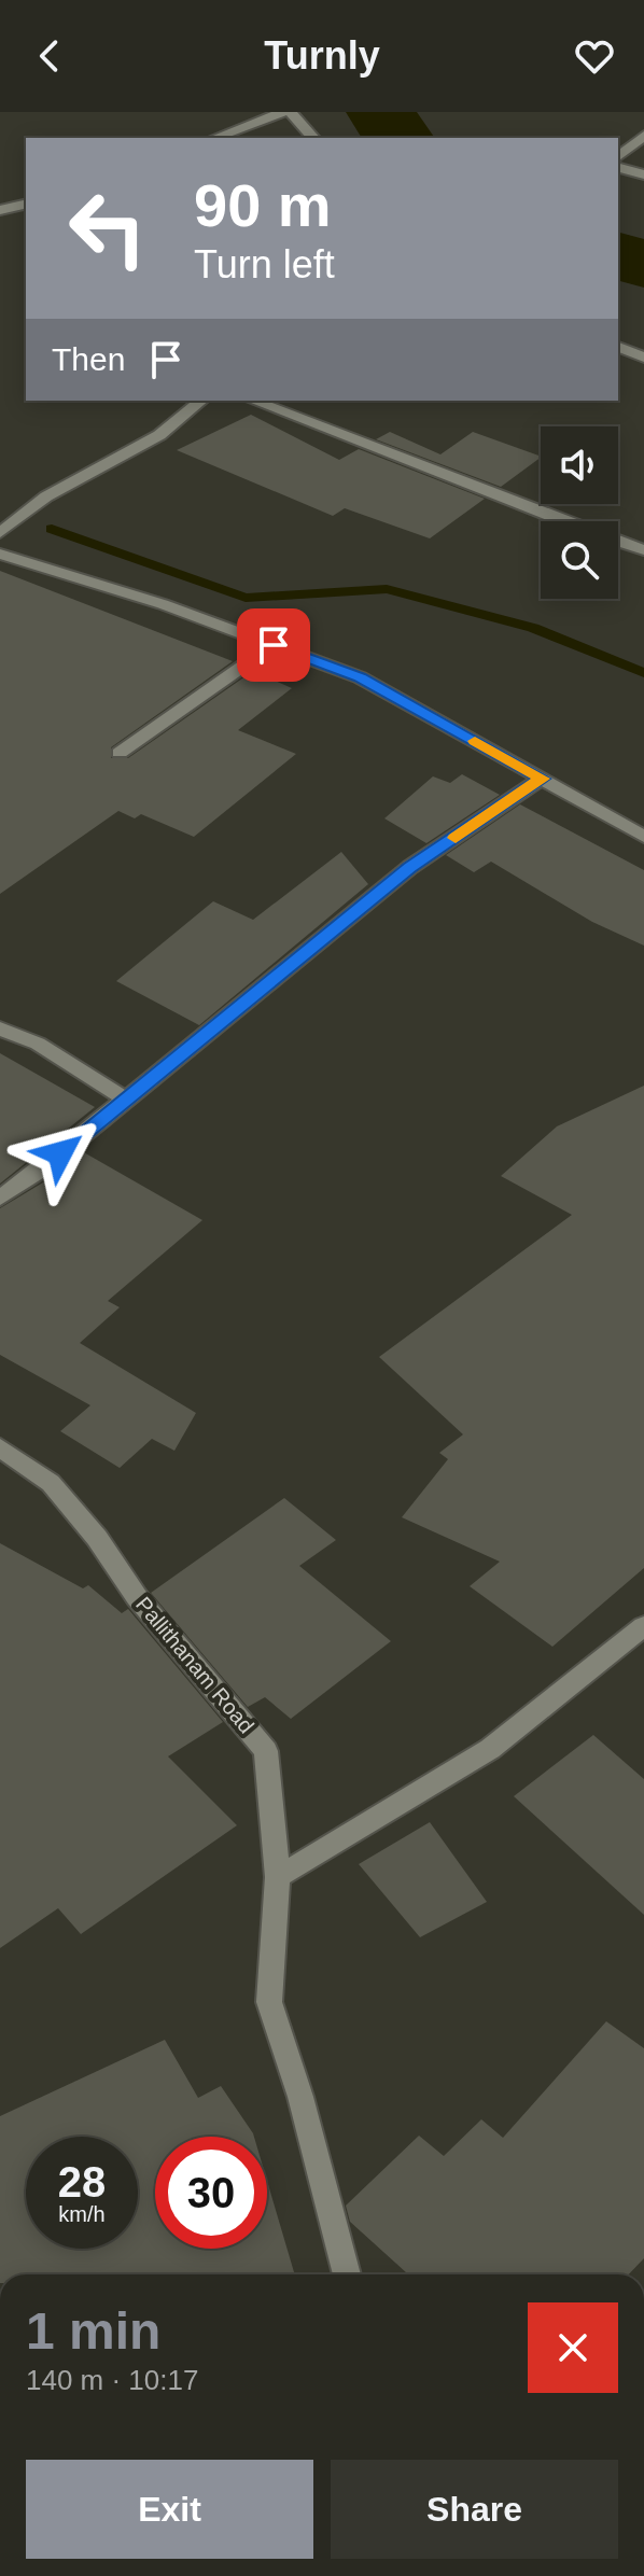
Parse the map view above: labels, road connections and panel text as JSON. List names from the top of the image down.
{
  "streets": {
    "street": ["Pallithanam Road"]
  },
  "page": {
    "header": "Turnly",
    "turn": ["90 m", "Turn left"],
    "then": "Then",
    "speed": "28 km/h",
    "limit": "30",
    "heading": ["1 min", "140 m · 10:17"],
    "buttons": ["Exit", "Share"]
  }
}
